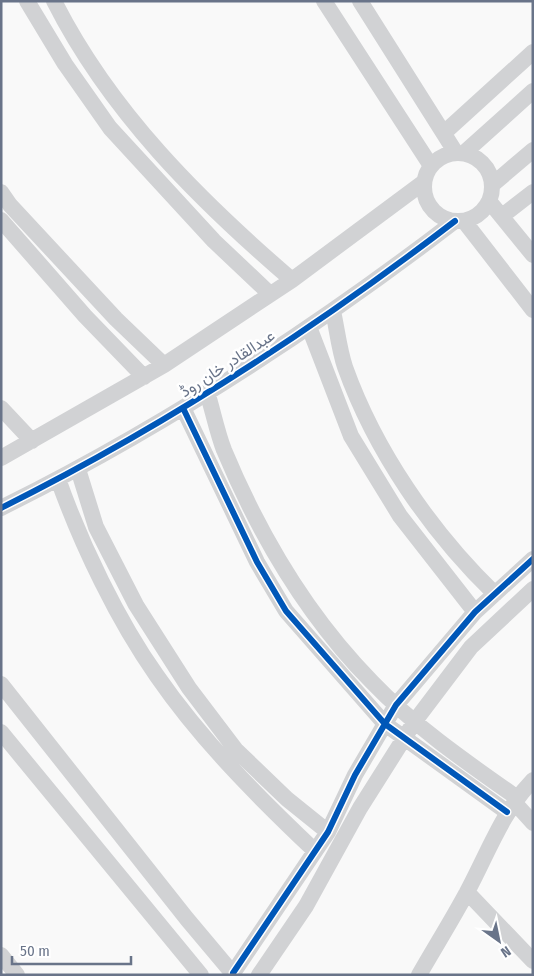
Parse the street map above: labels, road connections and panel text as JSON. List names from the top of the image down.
{
  "streets": {
    "street": ["عبدالقادر خان روڈ"]
  },
  "scale_bar": "50 m",
  "north": "bottom right"
}
